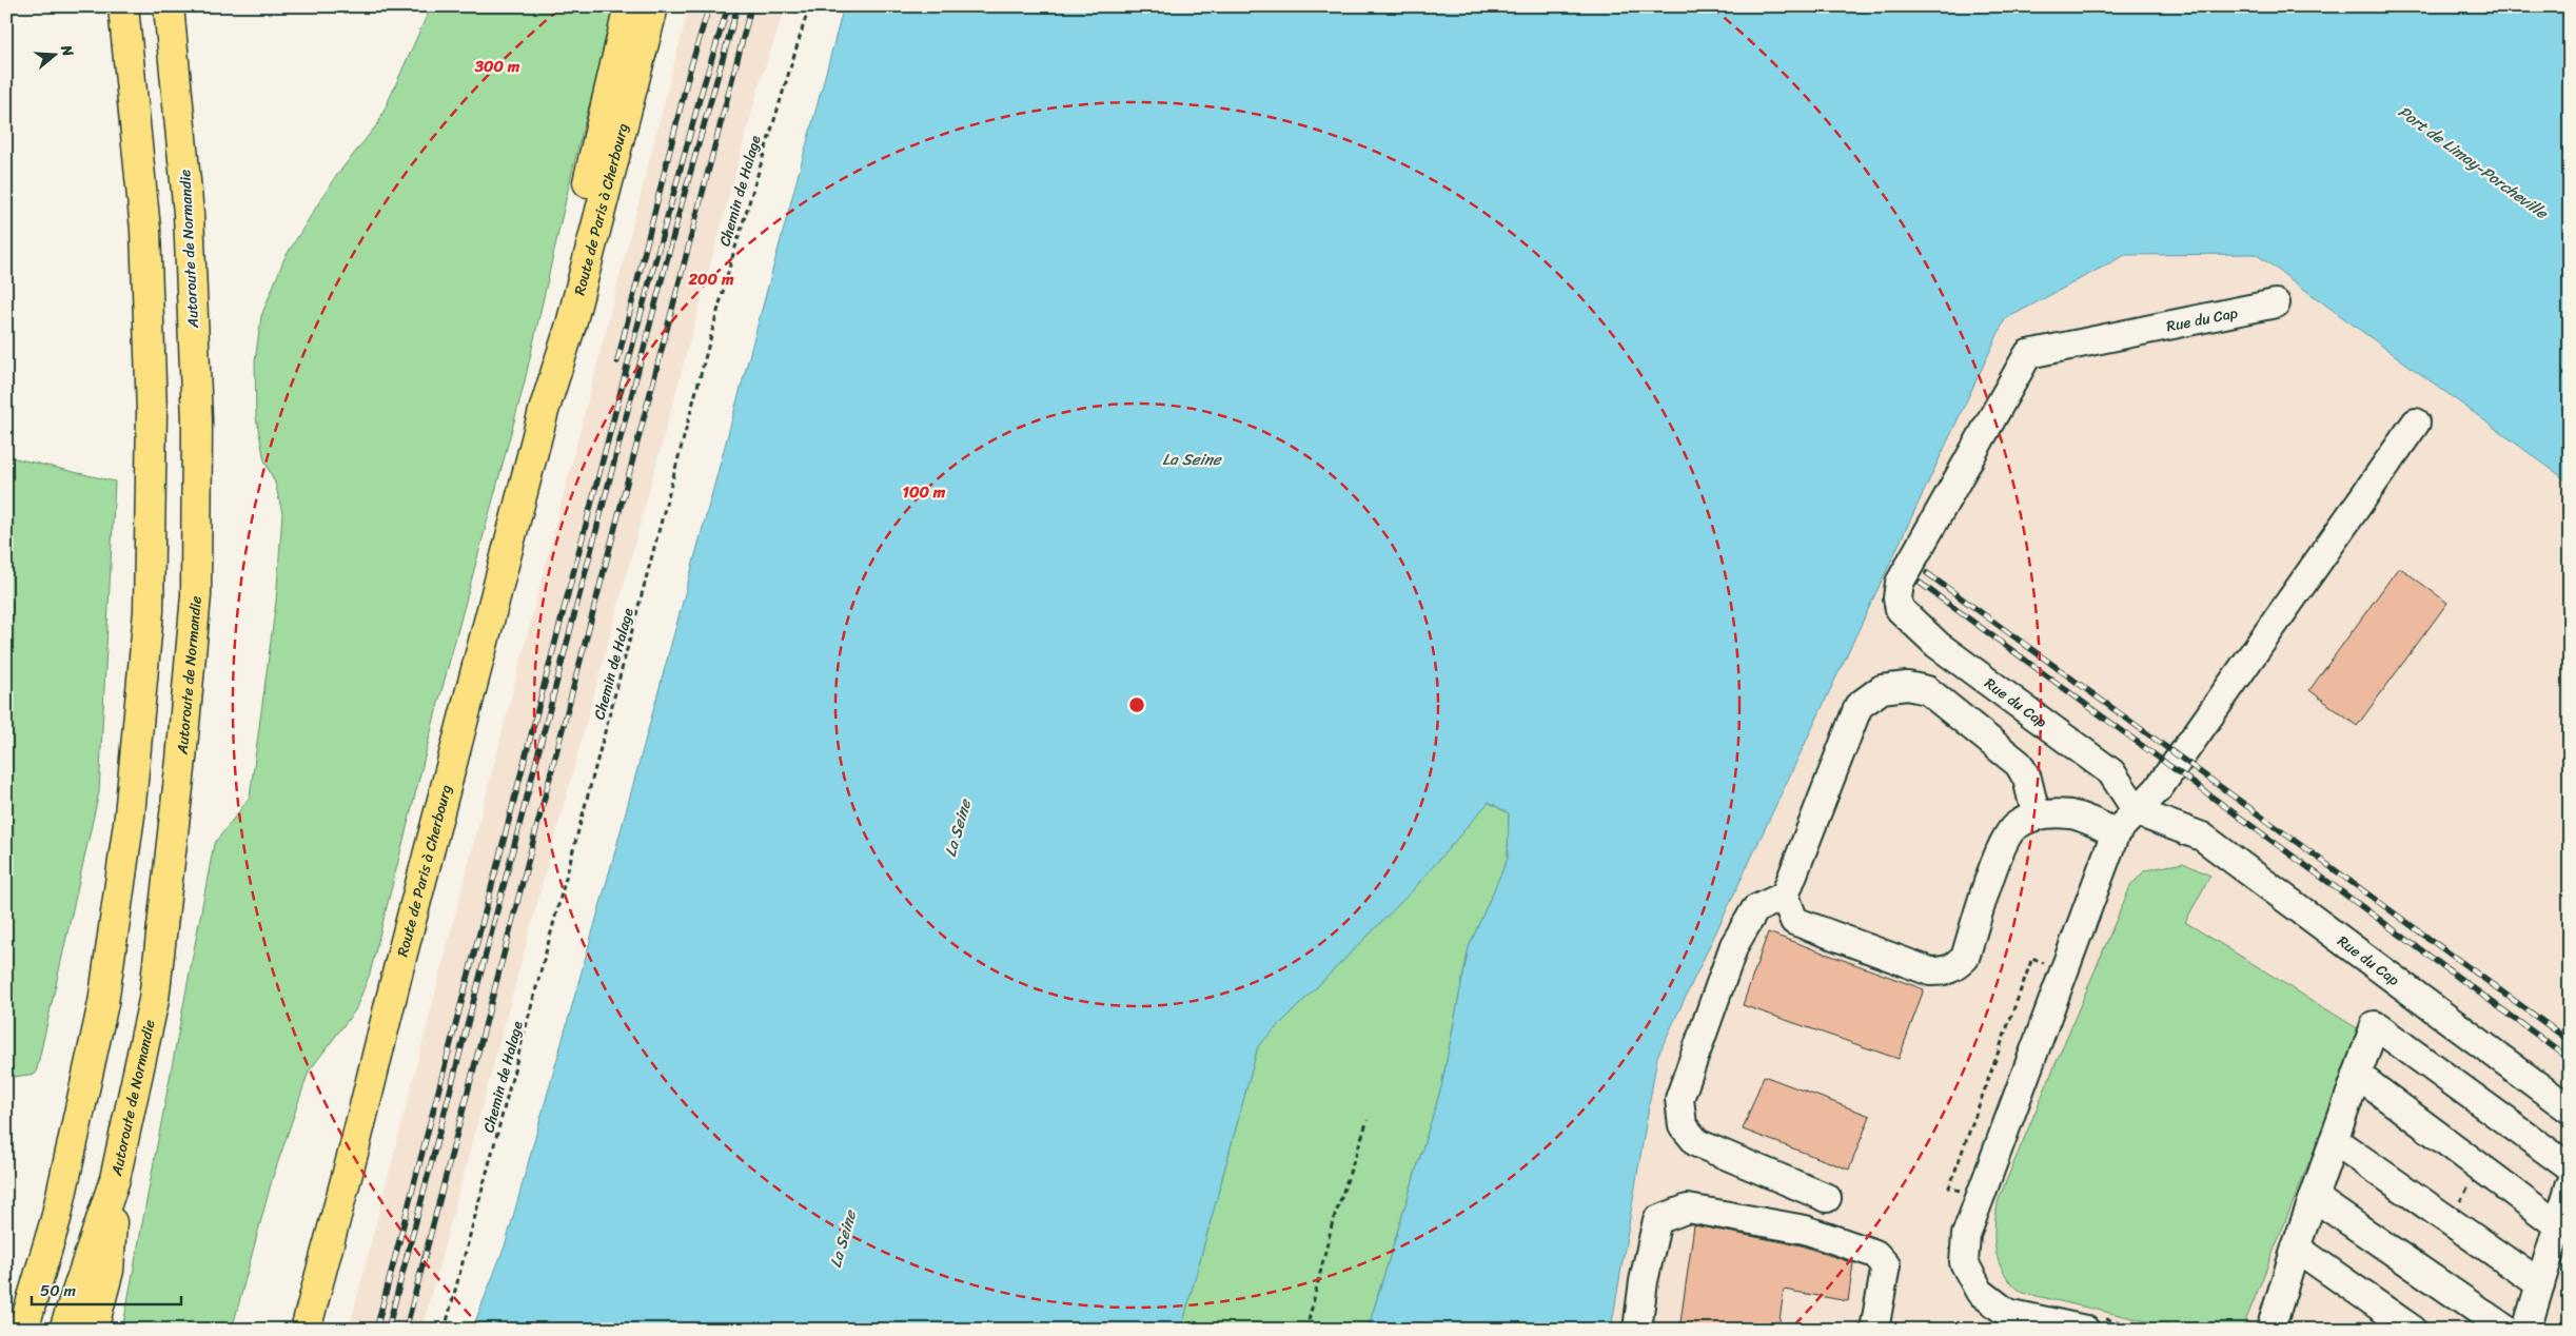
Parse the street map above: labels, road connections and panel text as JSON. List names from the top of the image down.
{
  "streets": {
    "main road": ["Route de Paris à Cherbourg", "Autoroute de Normandie"],
    "street": ["Rue du Cap"],
    "path": ["Chemin de Halage"]
  },
  "water": ["Port de Limay-Porcheville", "La Seine"],
  "scale_bar": "50 m",
  "north": "right",
  "rings": ["300 m", "200 m", "100 m"]
}
